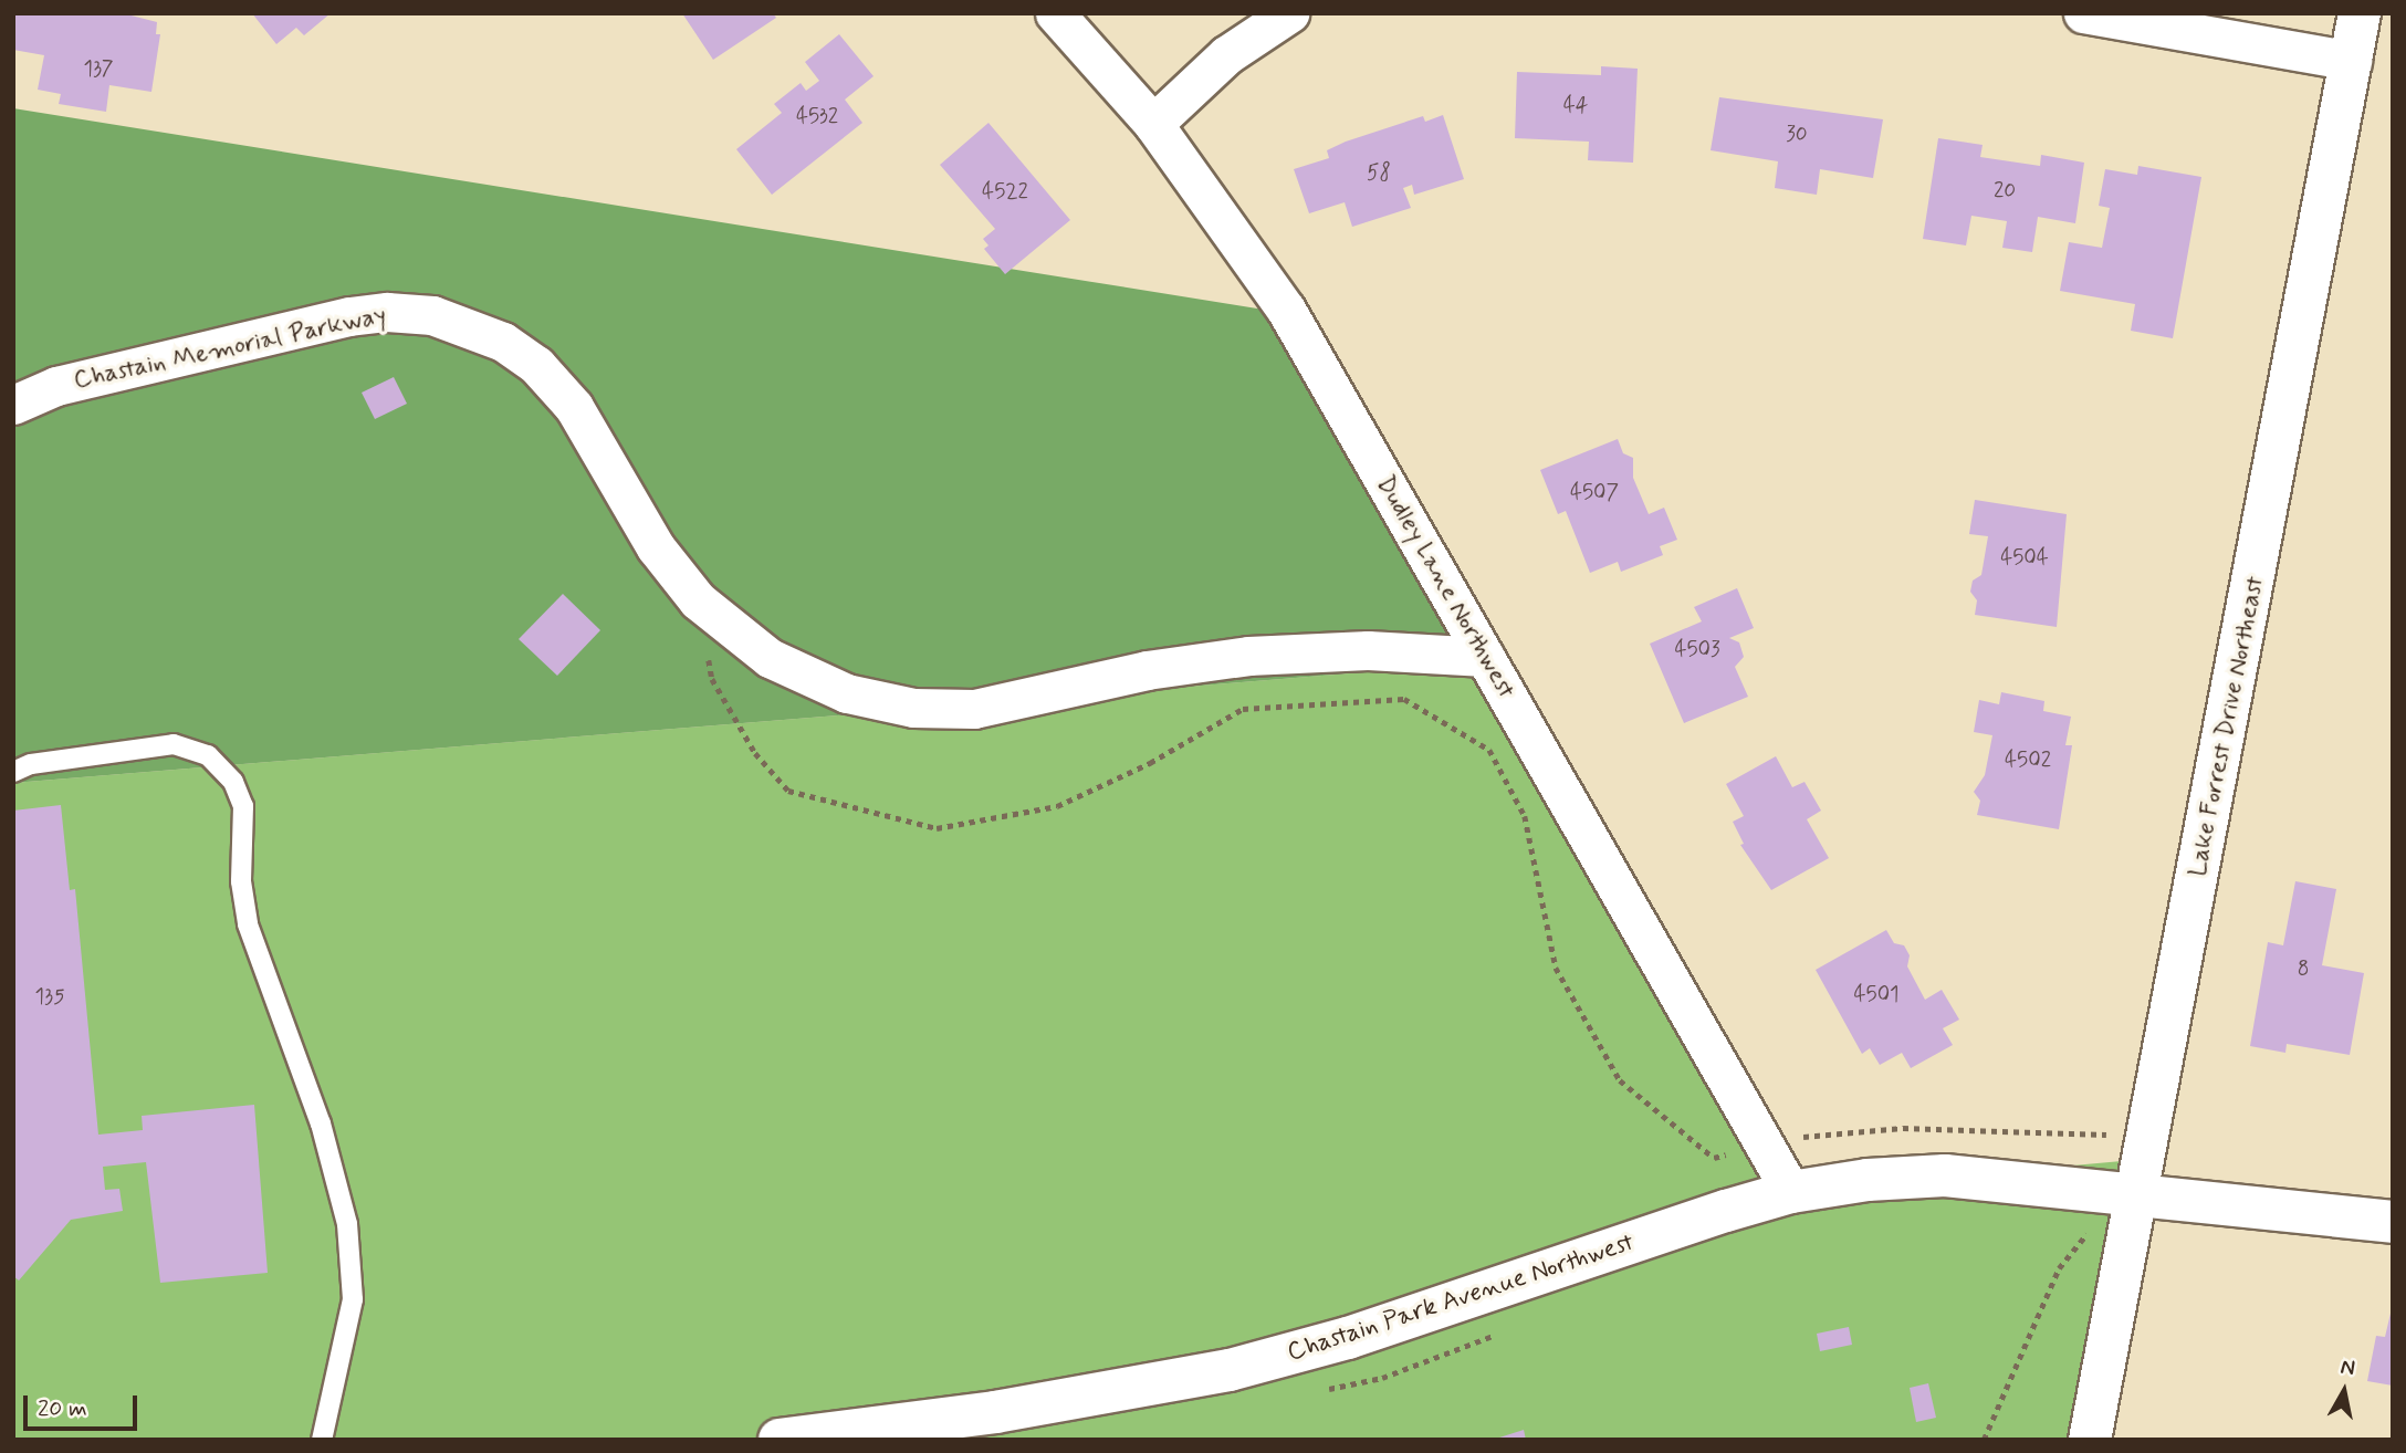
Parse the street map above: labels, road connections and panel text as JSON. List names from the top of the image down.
{
  "streets": {
    "street": [
      "Chastain Memorial Parkway",
      "Dudley Lane Northwest",
      "Lake Forrest Drive Northeast",
      "Chastain Park Avenue Northwest"
    ]
  },
  "crossings": [
    ["Chastain Memorial Parkway", "Dudley Lane Northwest"],
    ["Dudley Lane Northwest", "Chastain Park Avenue Northwest"],
    ["Lake Forrest Drive Northeast", "Chastain Park Avenue Northwest"]
  ],
  "house_numbers": [
    "137",
    "44",
    "4532",
    "30",
    "58",
    "20",
    "4522",
    "4507",
    "4504",
    "4503",
    "4502",
    "8",
    "4501",
    "135"
  ],
  "scale_bar": "20 m",
  "north": "top"
}
